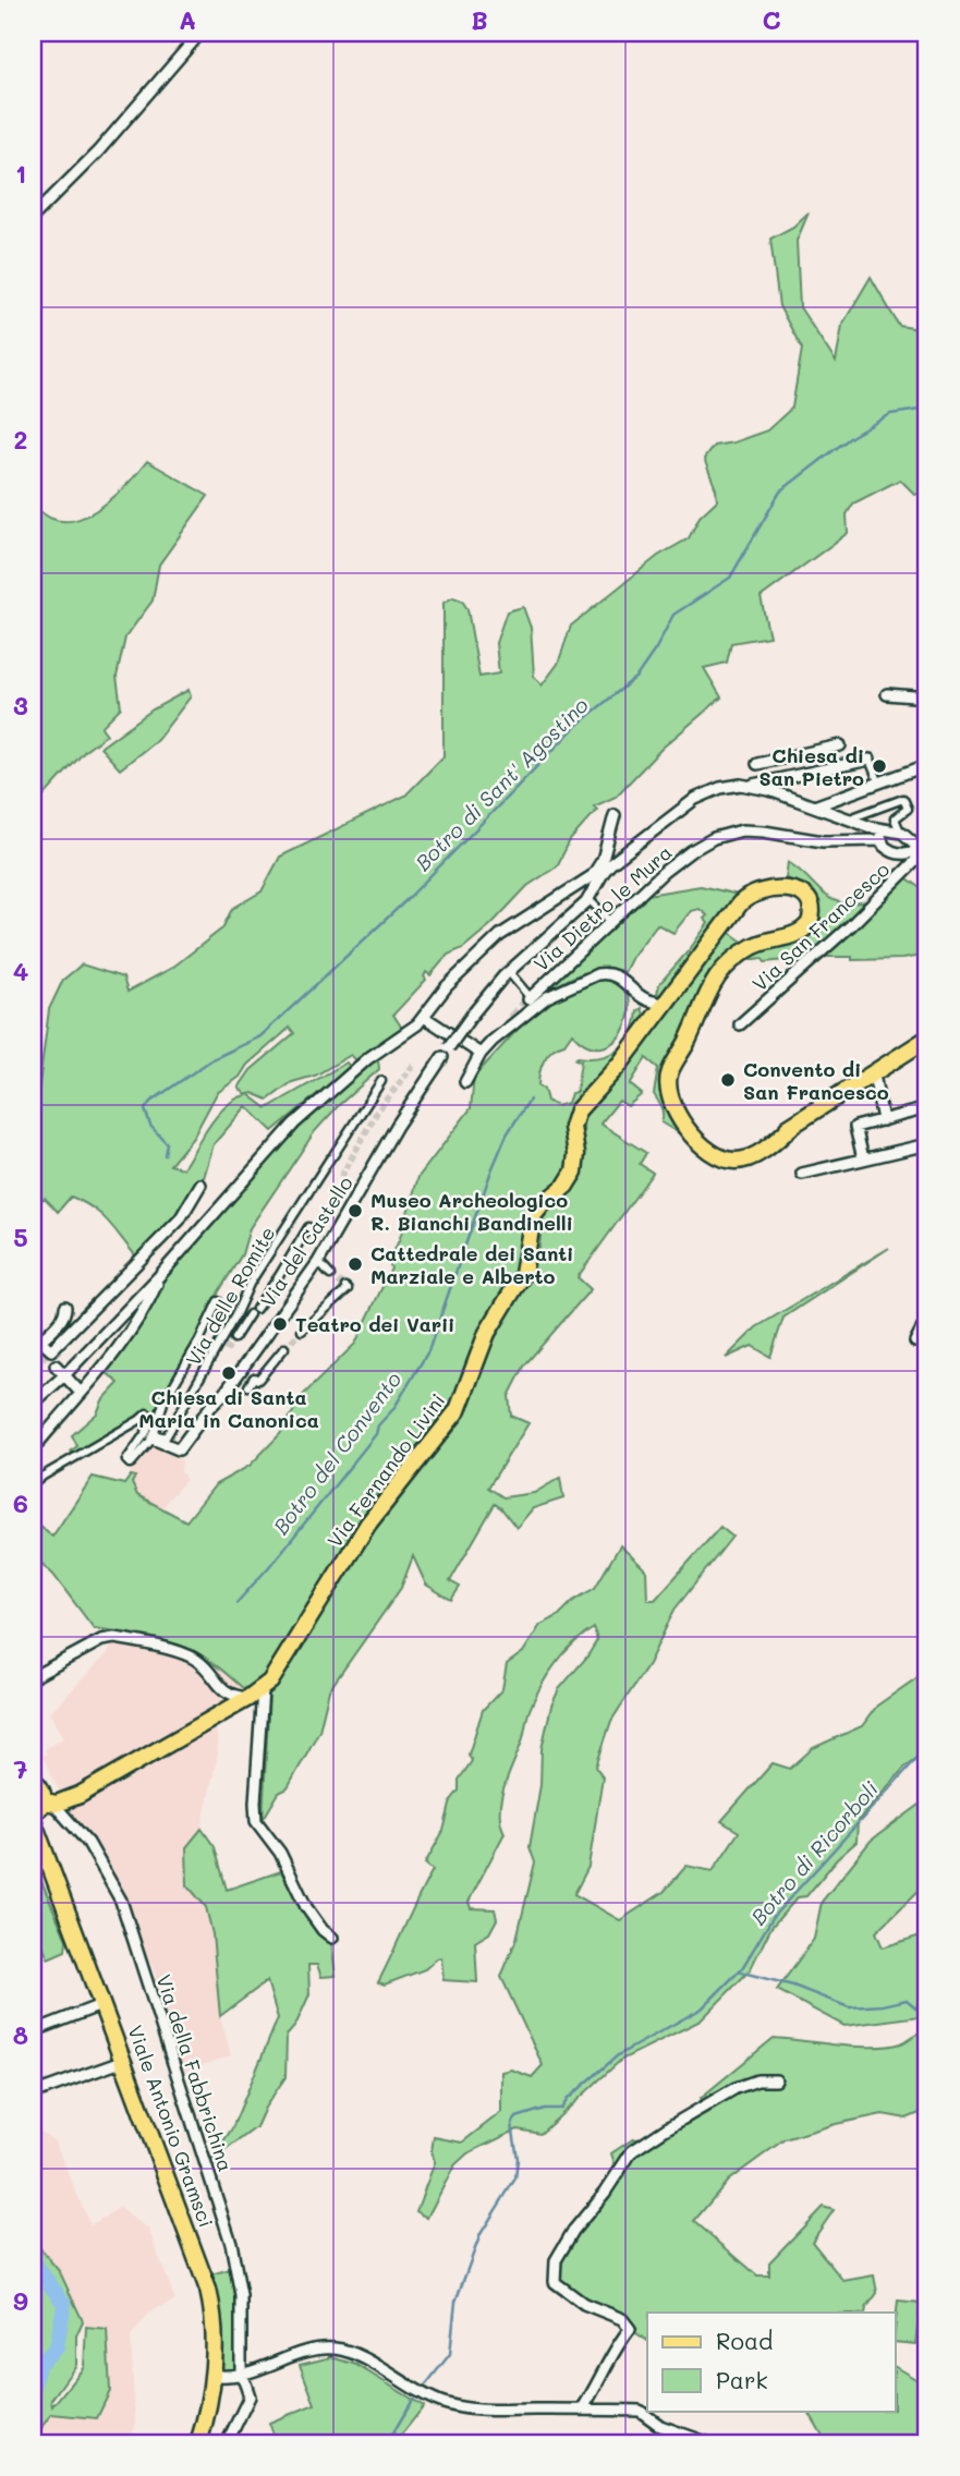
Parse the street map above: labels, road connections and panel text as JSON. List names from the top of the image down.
{
  "streets": {
    "main road": ["Via Fernando Livini", "Viale Antonio Gramsci"],
    "street": [
      "Via Dietro le Mura",
      "Via San Francesco",
      "Via del Castello",
      "Via delle Romite",
      "Via della Fabbrichina"
    ]
  },
  "crossings": [
    ["Via Dietro le Mura", "Via San Francesco"],
    ["Via del Castello", "Via delle Romite"],
    ["Via Fernando Livini", "Via della Fabbrichina"],
    ["Via Fernando Livini", "Viale Antonio Gramsci"],
    ["Via della Fabbrichina", "Viale Antonio Gramsci"]
  ],
  "water": ["Botro di Sant' Agostino", "Botro del Convento", "Botro di Ricorboli"],
  "places": [
    "Chiesa di San Pietro",
    "Convento di San Francesco",
    "Museo Archeologico R. Bianchi Bandinelli",
    "Cattedrale dei Santi Marziale e Alberto",
    "Teatro dei Varii",
    "Chiesa di Santa Maria in Canonica"
  ],
  "legend": ["Road", "Park"],
  "grid": {
    "columns": ["A", "B", "C"],
    "rows": [
      "1",
      "2",
      "3",
      "4",
      "5",
      "6",
      "7",
      "8",
      "9"
    ]
  }
}
